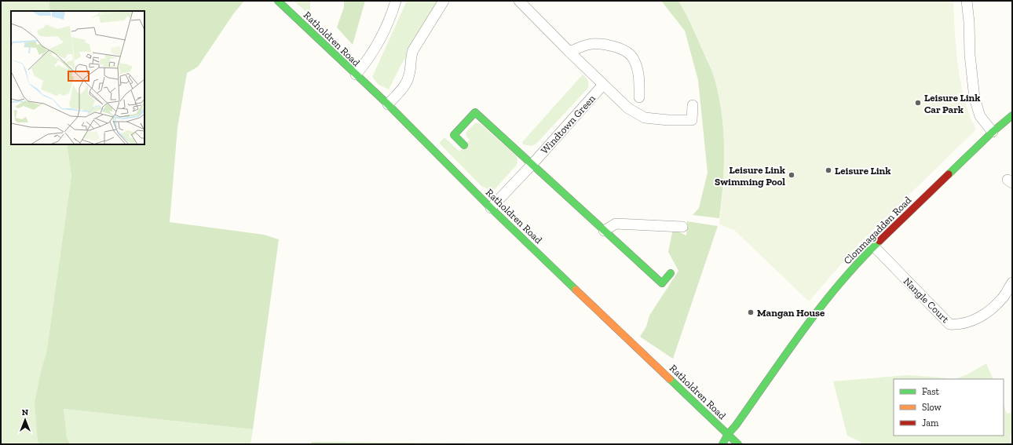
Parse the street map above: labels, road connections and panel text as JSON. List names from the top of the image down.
{
  "streets": {
    "street": [
      "Ratholdren Road",
      "Windtown Green",
      "Clonmagadden Road",
      "Nangle Court"
    ]
  },
  "crossings": [
    ["Ratholdren Road", "Windtown Green"],
    ["Ratholdren Road", "Clonmagadden Road"],
    ["Clonmagadden Road", "Nangle Court"]
  ],
  "places": [
    "Leisure Link Car Park",
    "Leisure Link",
    "Leisure Link Swimming Pool",
    "Mangan House"
  ],
  "legend": ["Fast", "Slow", "Jam"],
  "north": "top"
}
